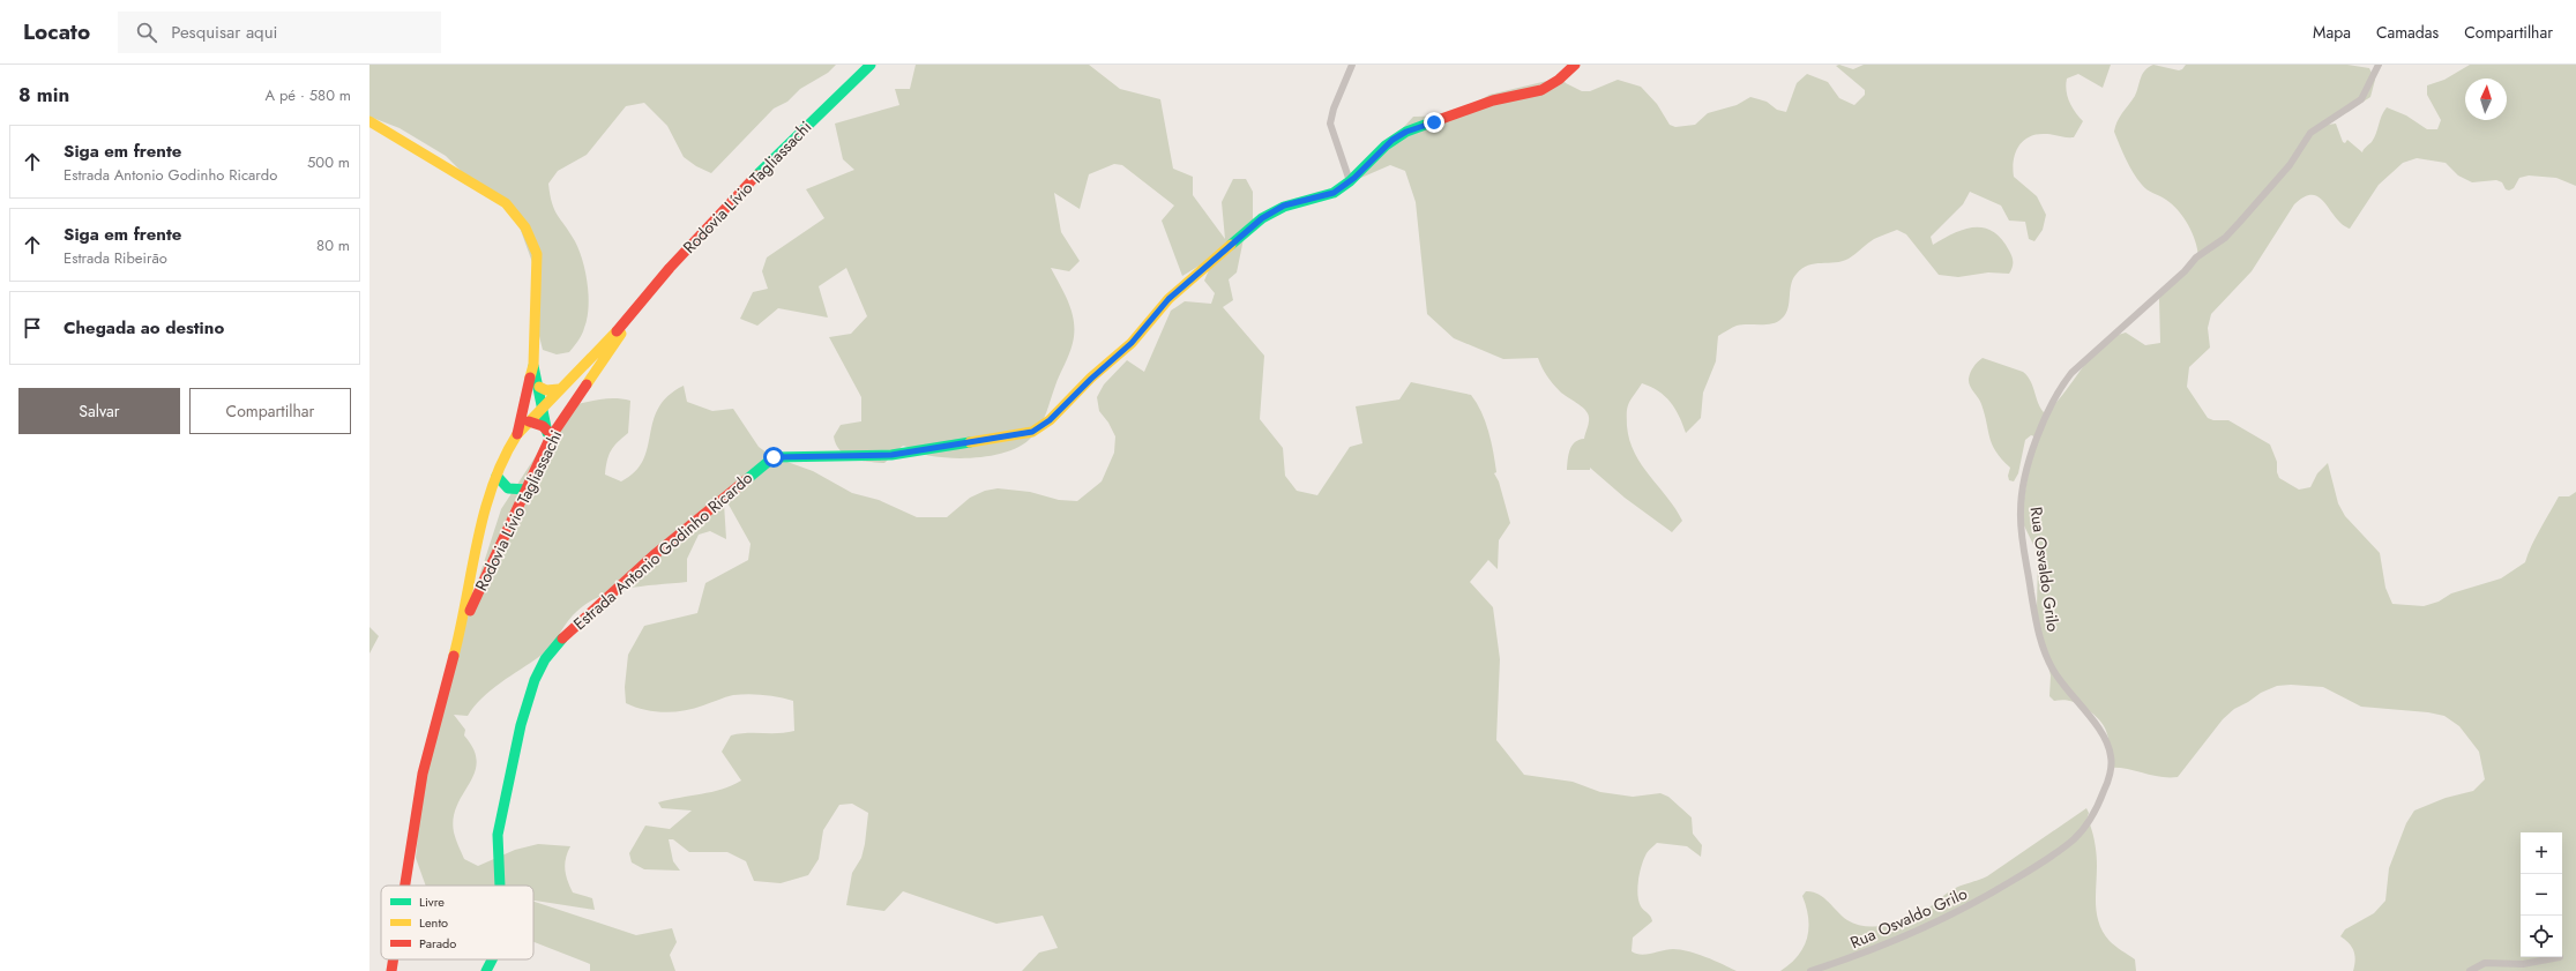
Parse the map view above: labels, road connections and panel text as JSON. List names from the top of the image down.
{
  "streets": {
    "main road": ["Rodovia Lívio Tagliassachi", "Estrada Antonio Godinho Ricardo"],
    "street": ["Rua Osvaldo Grilo"]
  },
  "legend": ["Livre", "Lento", "Parado"],
  "north": "top",
  "page": {
    "header": "Locato",
    "search": "Pesquisar aqui",
    "nav": ["Mapa", "Camadas", "Compartilhar"],
    "heading": ["8 min", "A pé · 580 m"],
    "list": [
      ["Siga em frente", "Estrada Antonio Godinho Ricardo", "500 m"],
      ["Siga em frente", "Estrada Ribeirão", "80 m"],
      "Chegada ao destino"
    ],
    "buttons": ["Salvar", "Compartilhar"],
    "map_buttons": ["+", "−"]
  }
}
